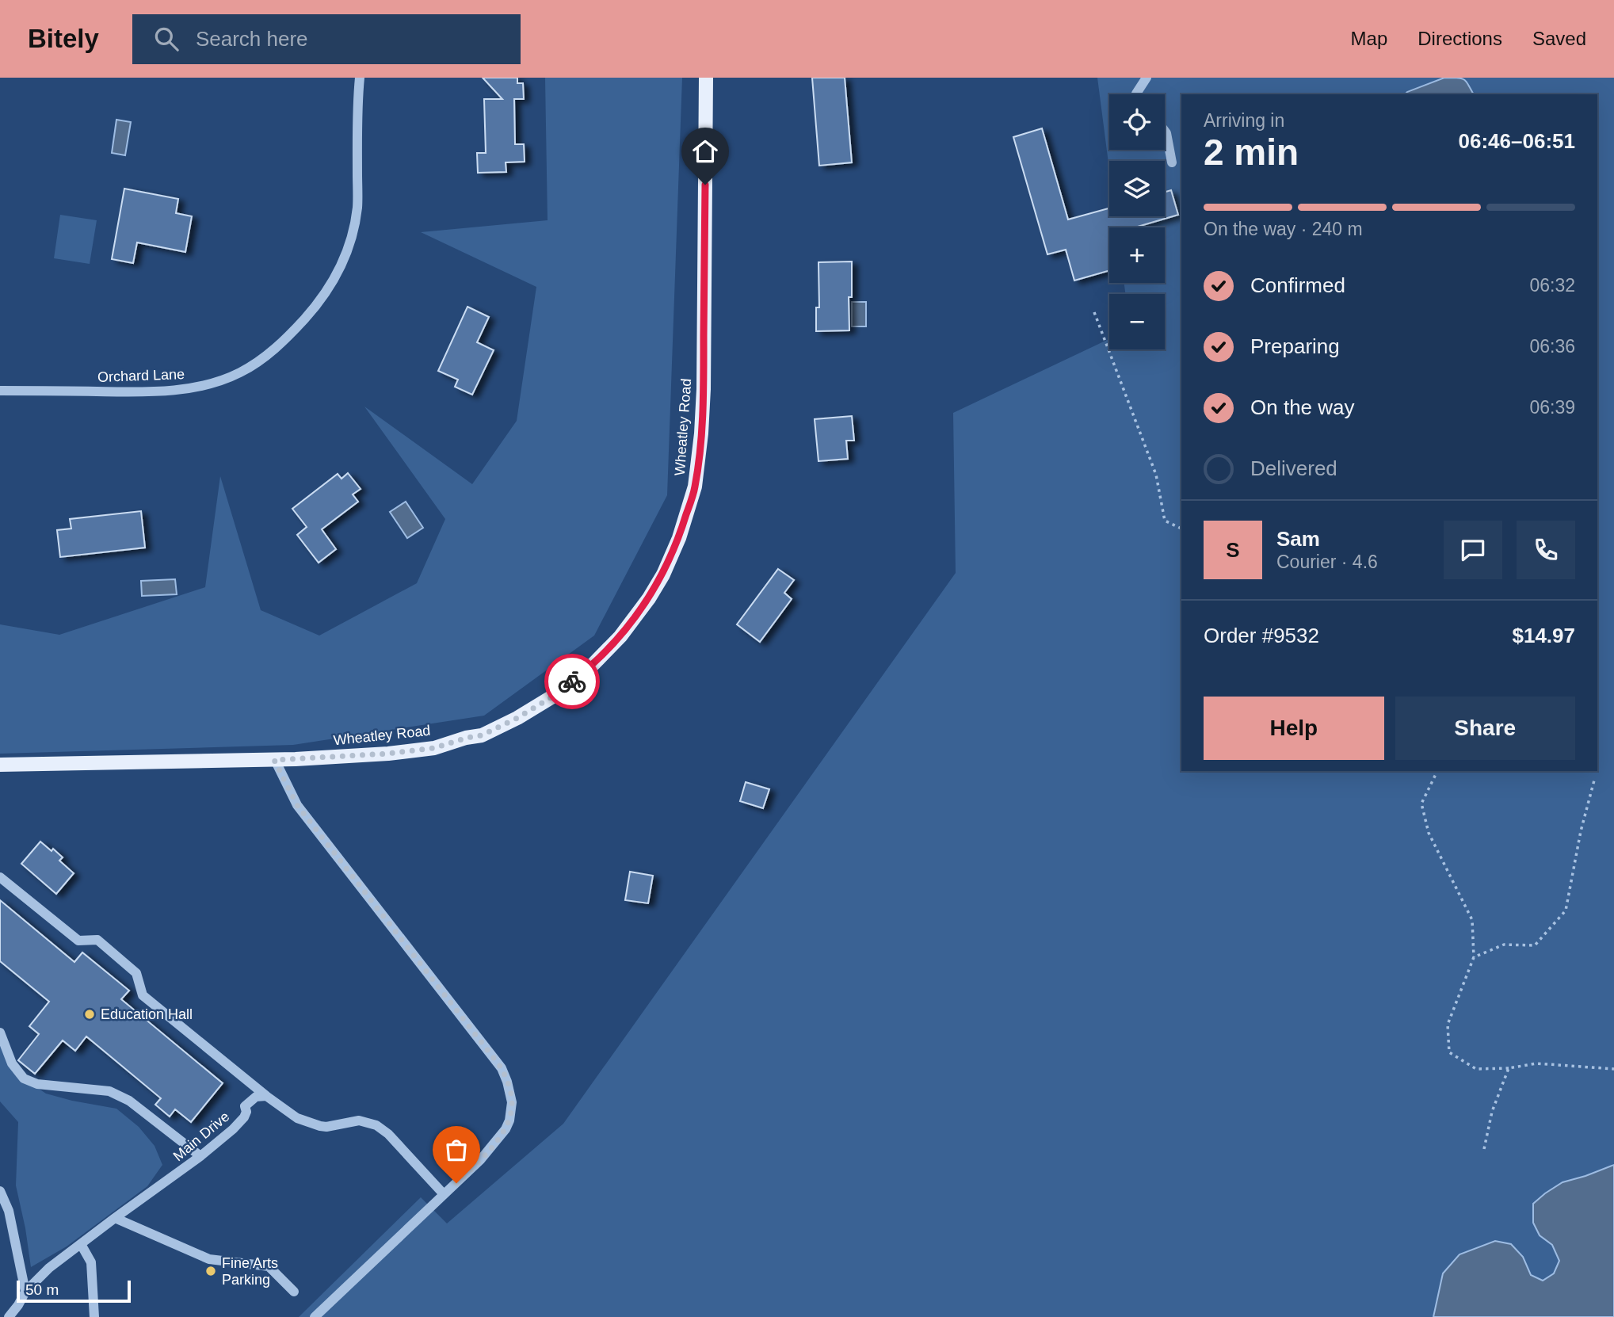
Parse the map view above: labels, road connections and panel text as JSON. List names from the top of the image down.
{
  "streets": {
    "main road": ["Wheatley Road"],
    "street": ["Orchard Lane", "Main Drive"]
  },
  "places": ["Education Hall", "Fine Arts Parking"],
  "scale_bar": "50 m",
  "page": {
    "header": "Bitely",
    "search": "Search here",
    "nav": ["Map", "Directions", "Saved"],
    "map_buttons": ["+", "−"],
    "heading": ["2 min", "Arriving in", "06:46–06:51"],
    "panel": [
      "Sam",
      "Courier · 4.6",
      "Order #9532",
      "$14.97"
    ],
    "bar": "On the way · 240 m",
    "list": [
      ["Confirmed", "06:32"],
      ["Preparing", "06:36"],
      ["On the way", "06:39"],
      "Delivered"
    ],
    "round": "S",
    "buttons": ["Help", "Share"],
    "scale": "50 m"
  }
}
